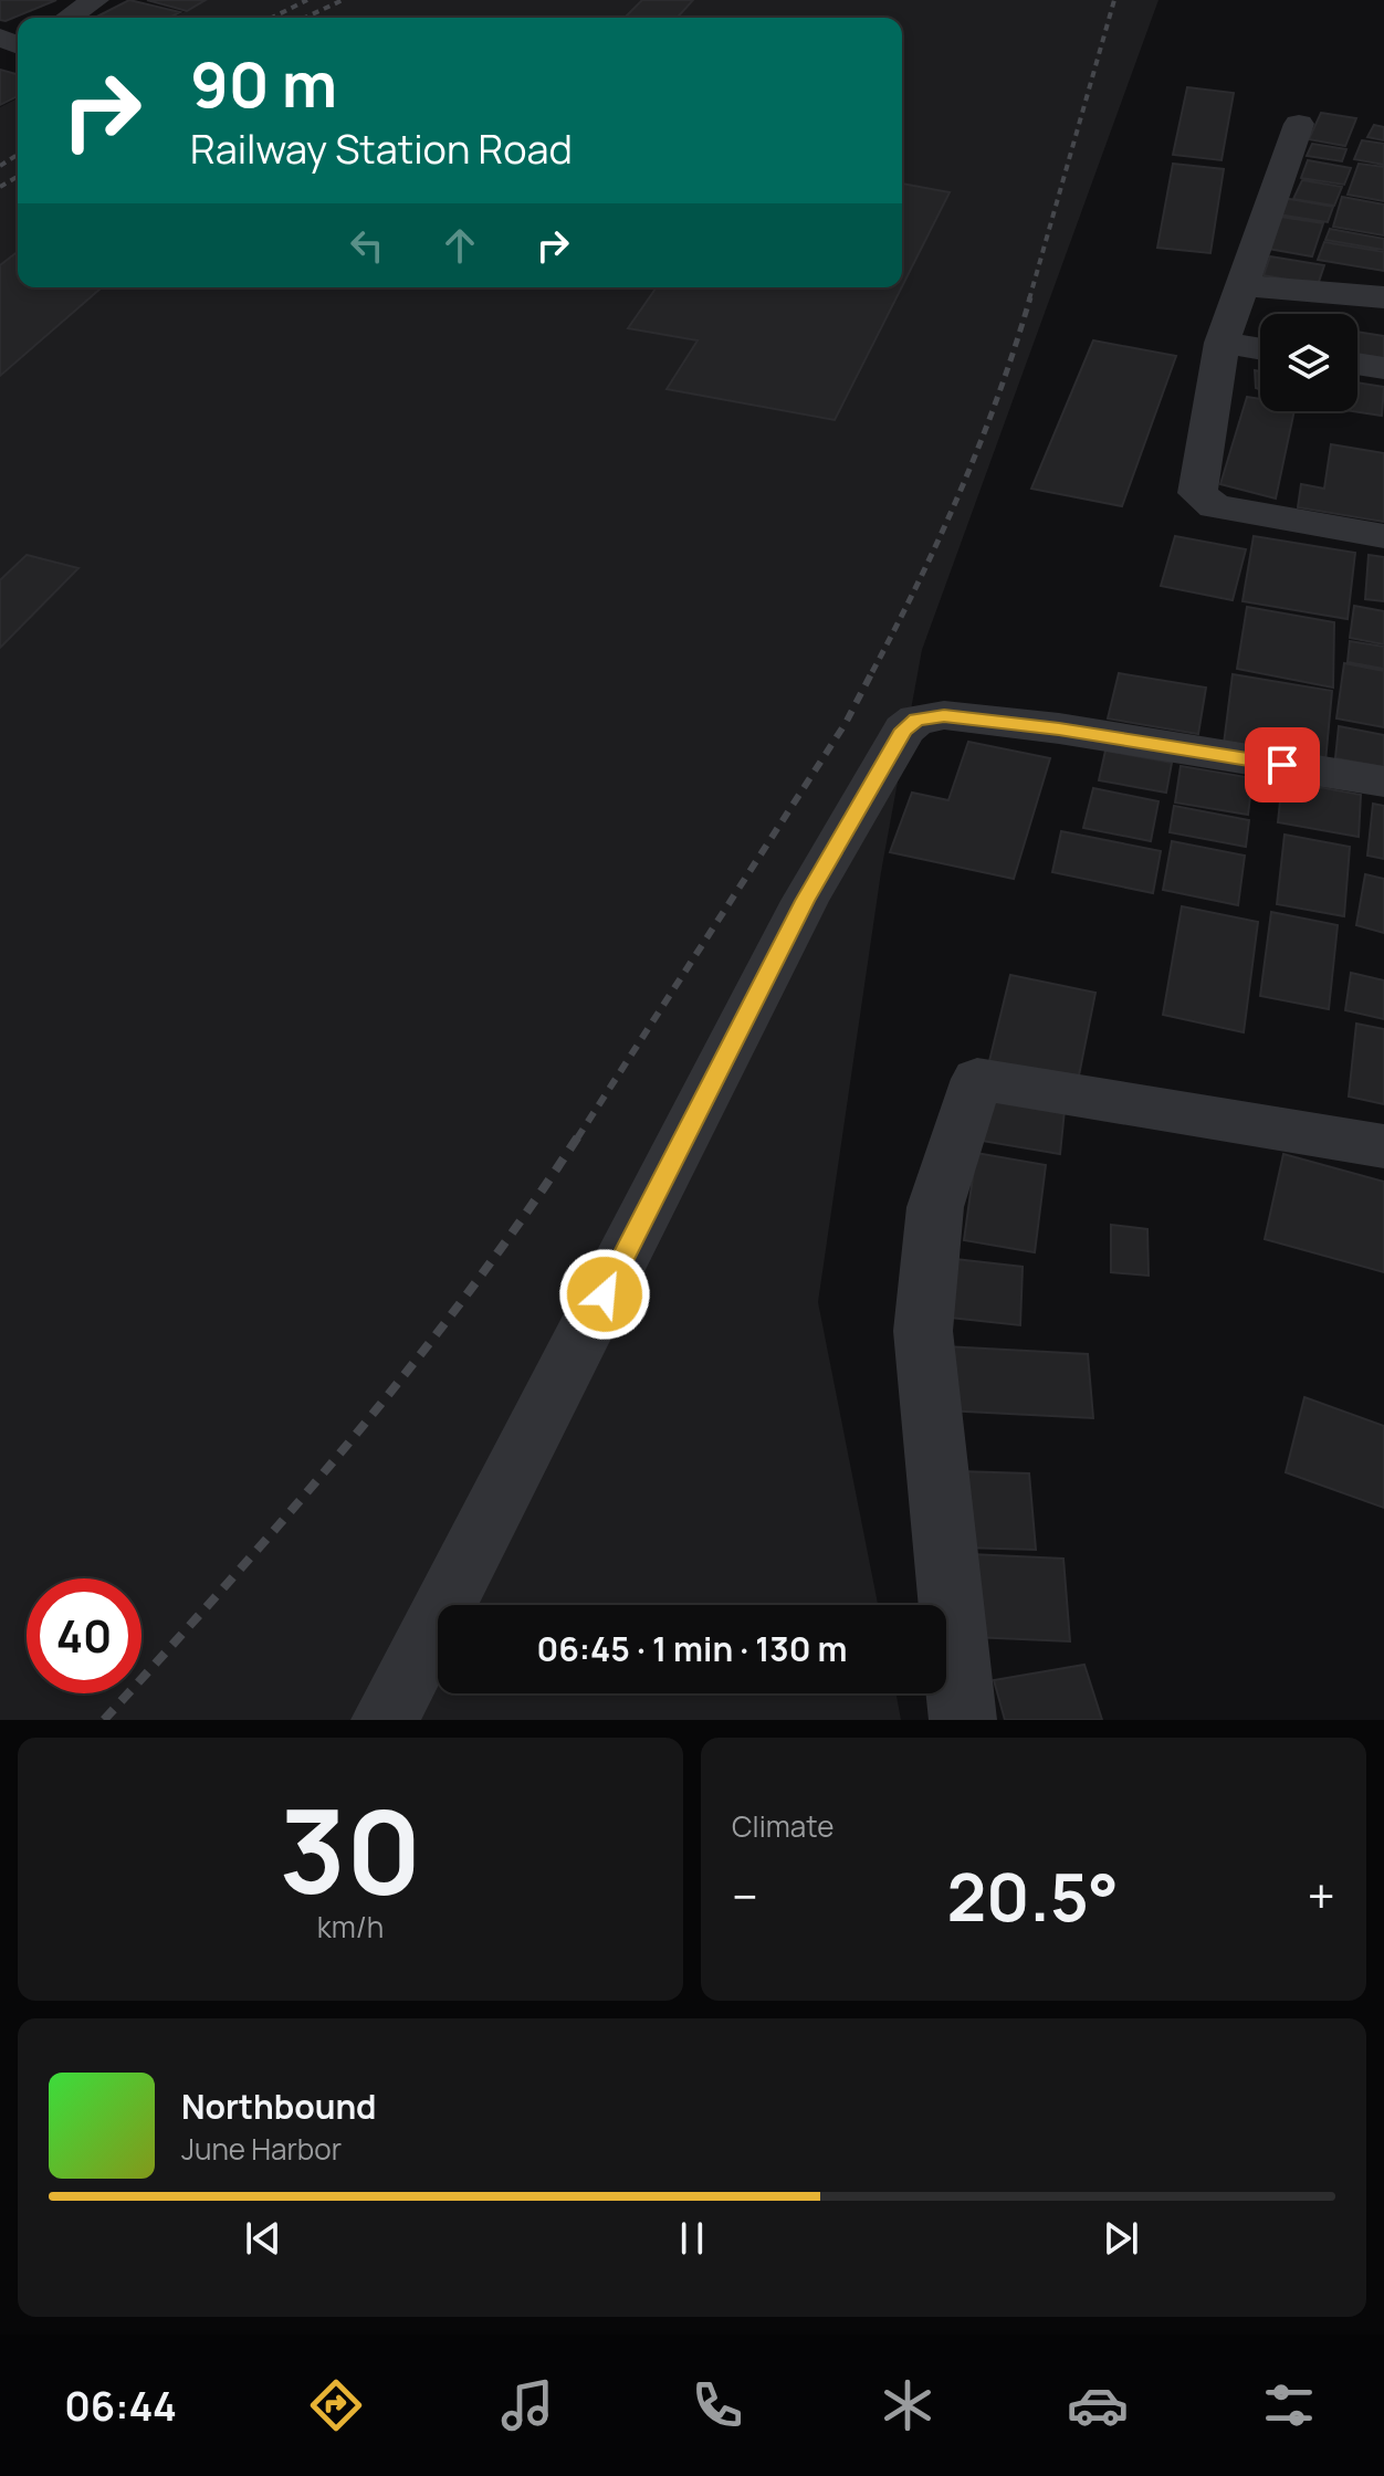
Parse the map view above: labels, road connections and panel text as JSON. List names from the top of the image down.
{
  "page": {
    "turn": ["90 m", "Railway Station Road"],
    "limit": "40",
    "trip": "06:45 · 1 min · 130 m",
    "tile": [
      ["30", "km/h"],
      "Climate"
    ],
    "heat": ["−", "20.5°", "+"],
    "song": ["Northbound", "June Harbor"],
    "tabs": "06:44"
  }
}
